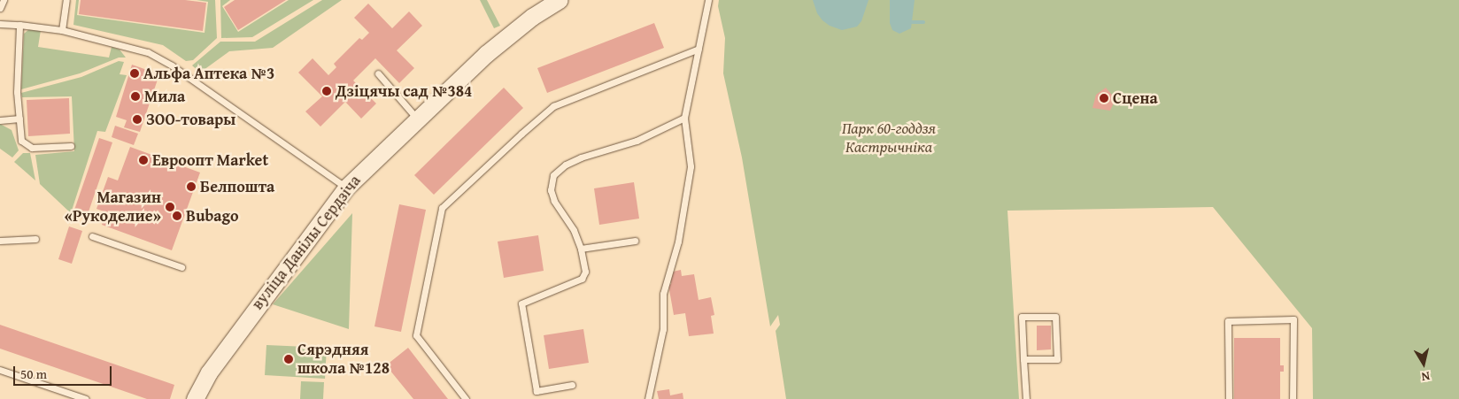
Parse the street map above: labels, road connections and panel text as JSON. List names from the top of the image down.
{
  "streets": {
    "street": ["вуліца Данілы Сердзіча"]
  },
  "parks": ["Парк 60-годдзя Кастрычніка"],
  "places": [
    "Альфа Аптека №3",
    "Дзіцячы сад №384",
    "Мила",
    "Сцена",
    "ЗОО-товары",
    "Евроопт Market",
    "Белпошта",
    "Магазин «Рукоделие»",
    "Bubago",
    "Сярэдняя школа №128"
  ],
  "scale_bar": "50 m",
  "north": "bottom"
}
